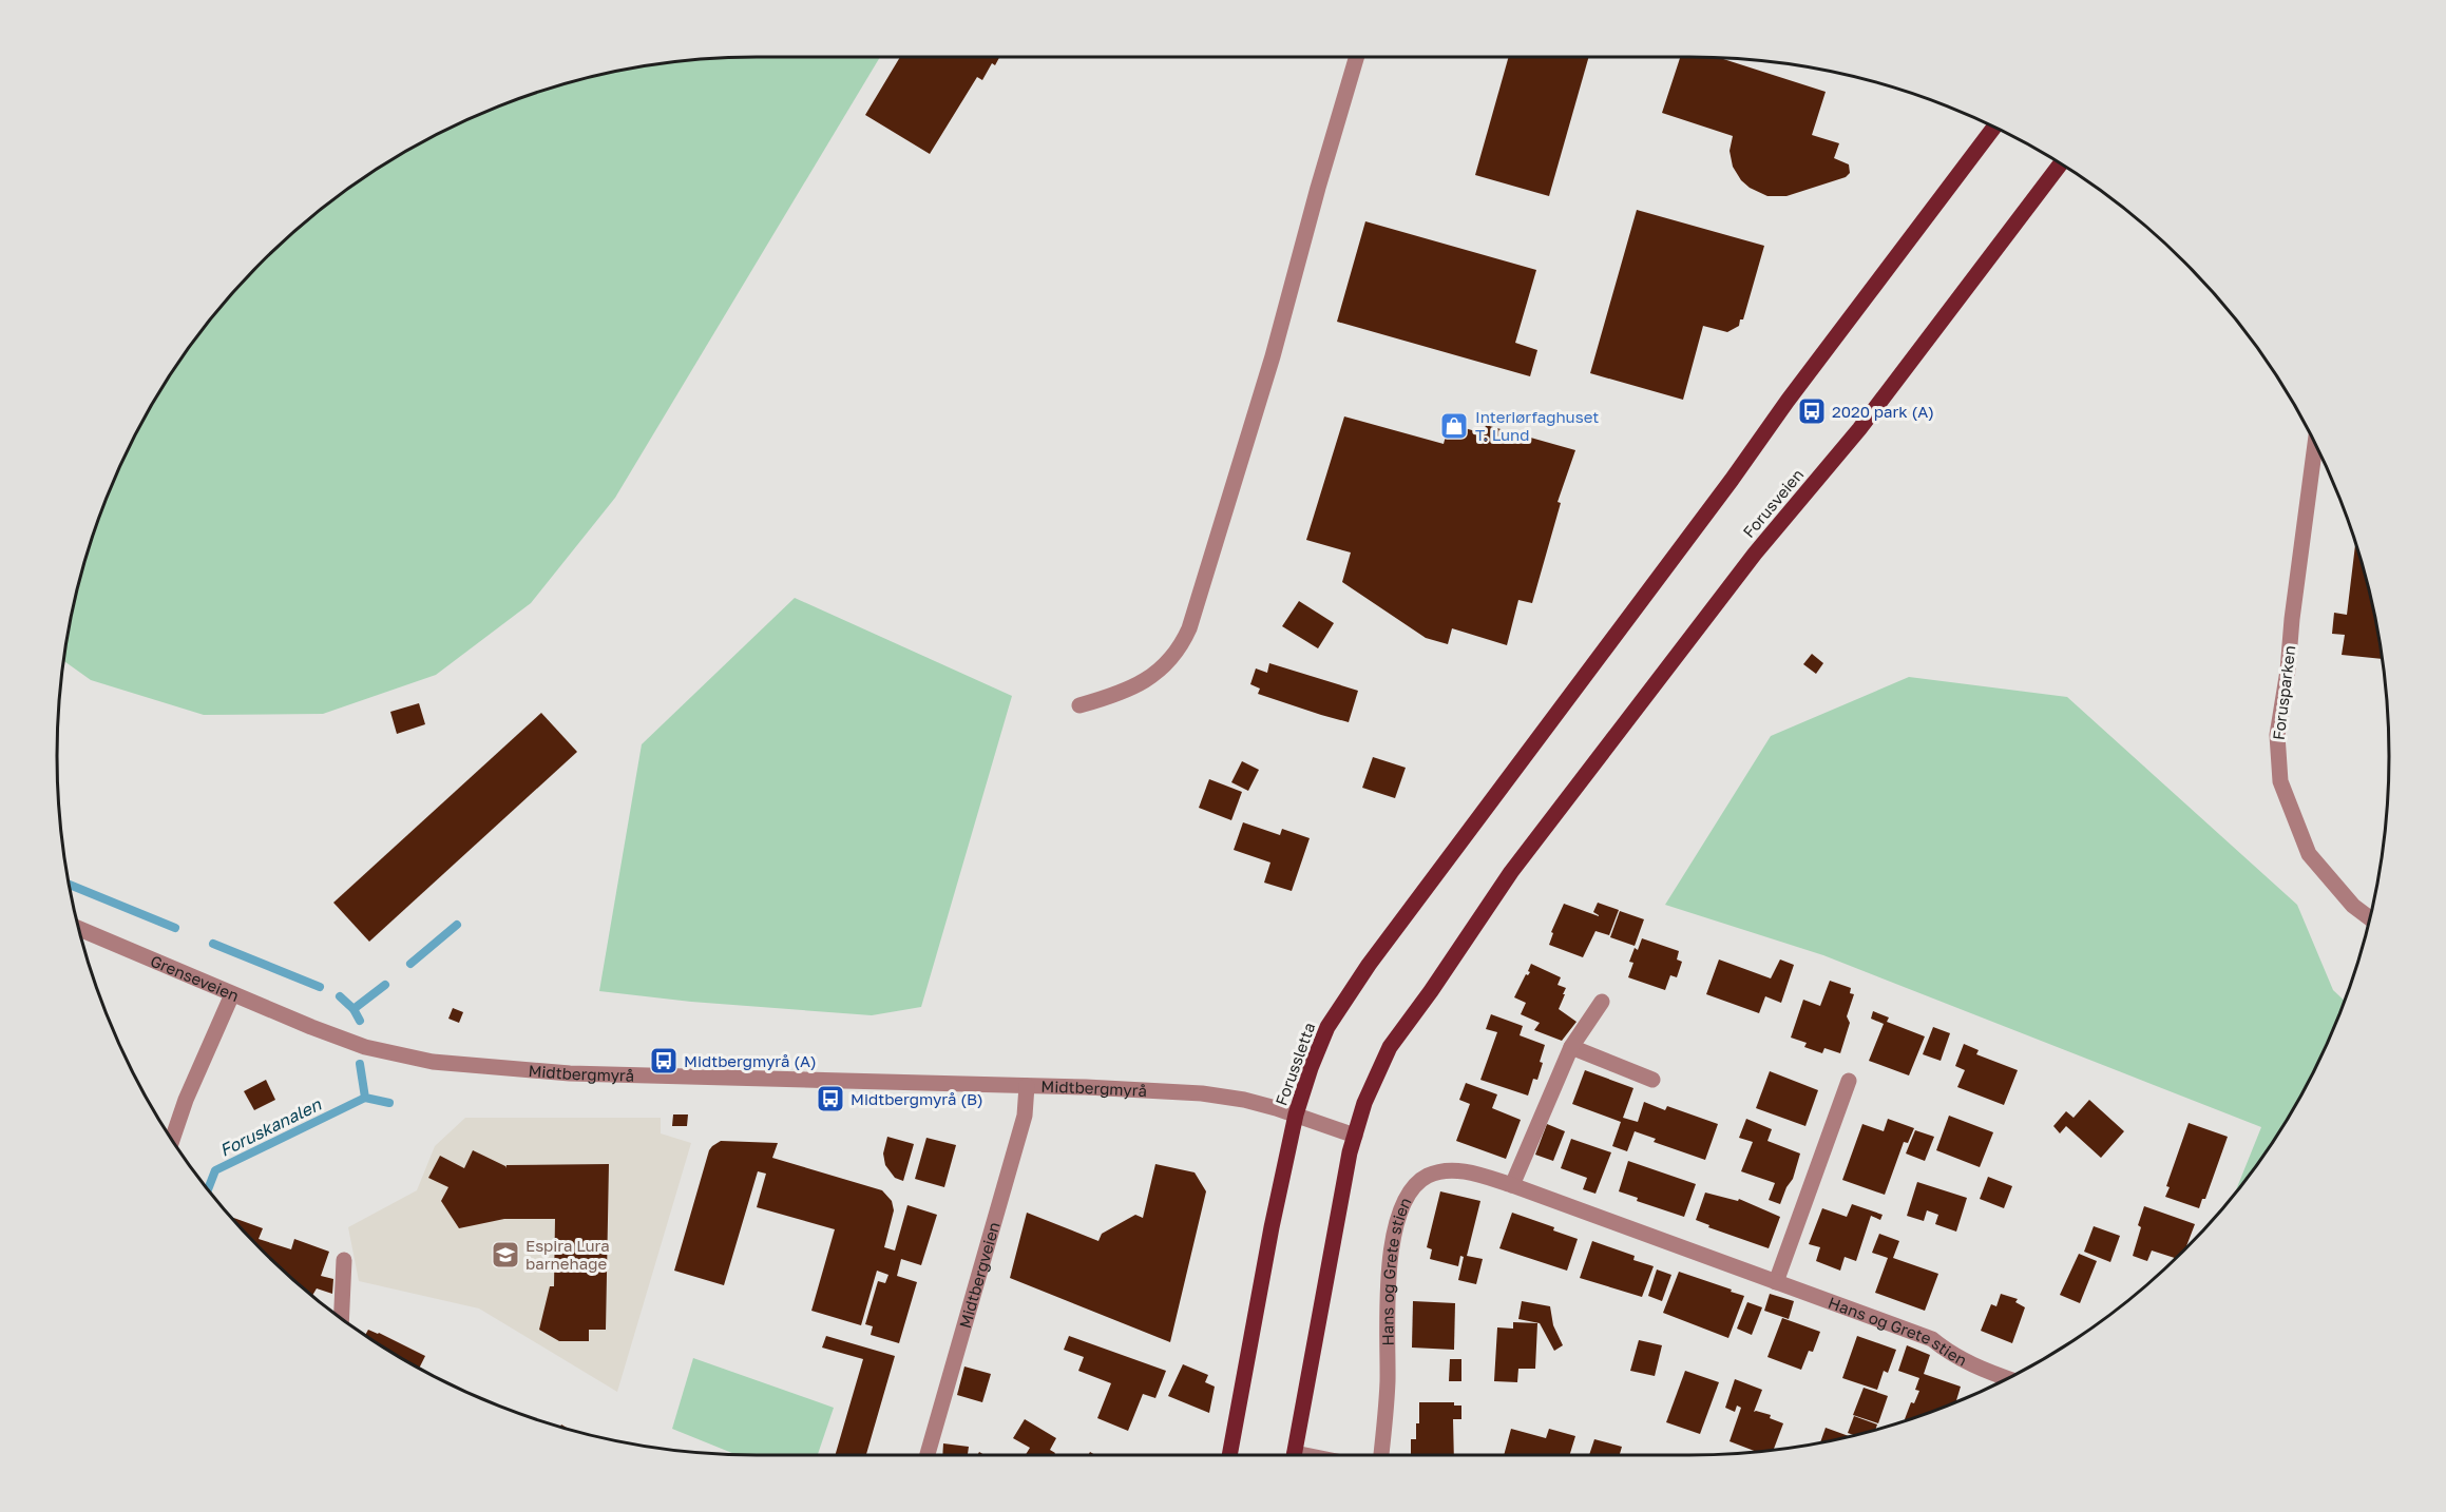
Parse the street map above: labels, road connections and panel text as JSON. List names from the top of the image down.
{
  "streets": {
    "main road": ["Forusveien", "Forussletta"],
    "street": [
      "Forusparken",
      "Grenseveien",
      "Midtbergmyrå",
      "Hans og Grete stien",
      "Midtbergveien"
    ]
  },
  "crossings": [
    ["Forusveien", "Midtbergmyrå"],
    ["Grenseveien", "Midtbergmyrå"],
    ["Forussletta", "Midtbergmyrå"],
    ["Midtbergmyrå", "Midtbergveien"]
  ],
  "water": ["Foruskanalen"],
  "places": {
    "bus stop": ["2020 park (A)", "Midtbergmyrå (A)", "Midtbergmyrå (B)"],
    "shop": ["Interiørfaghuset T. Lund"],
    "school or university": ["Espira Lura barnehage"]
  }
}
